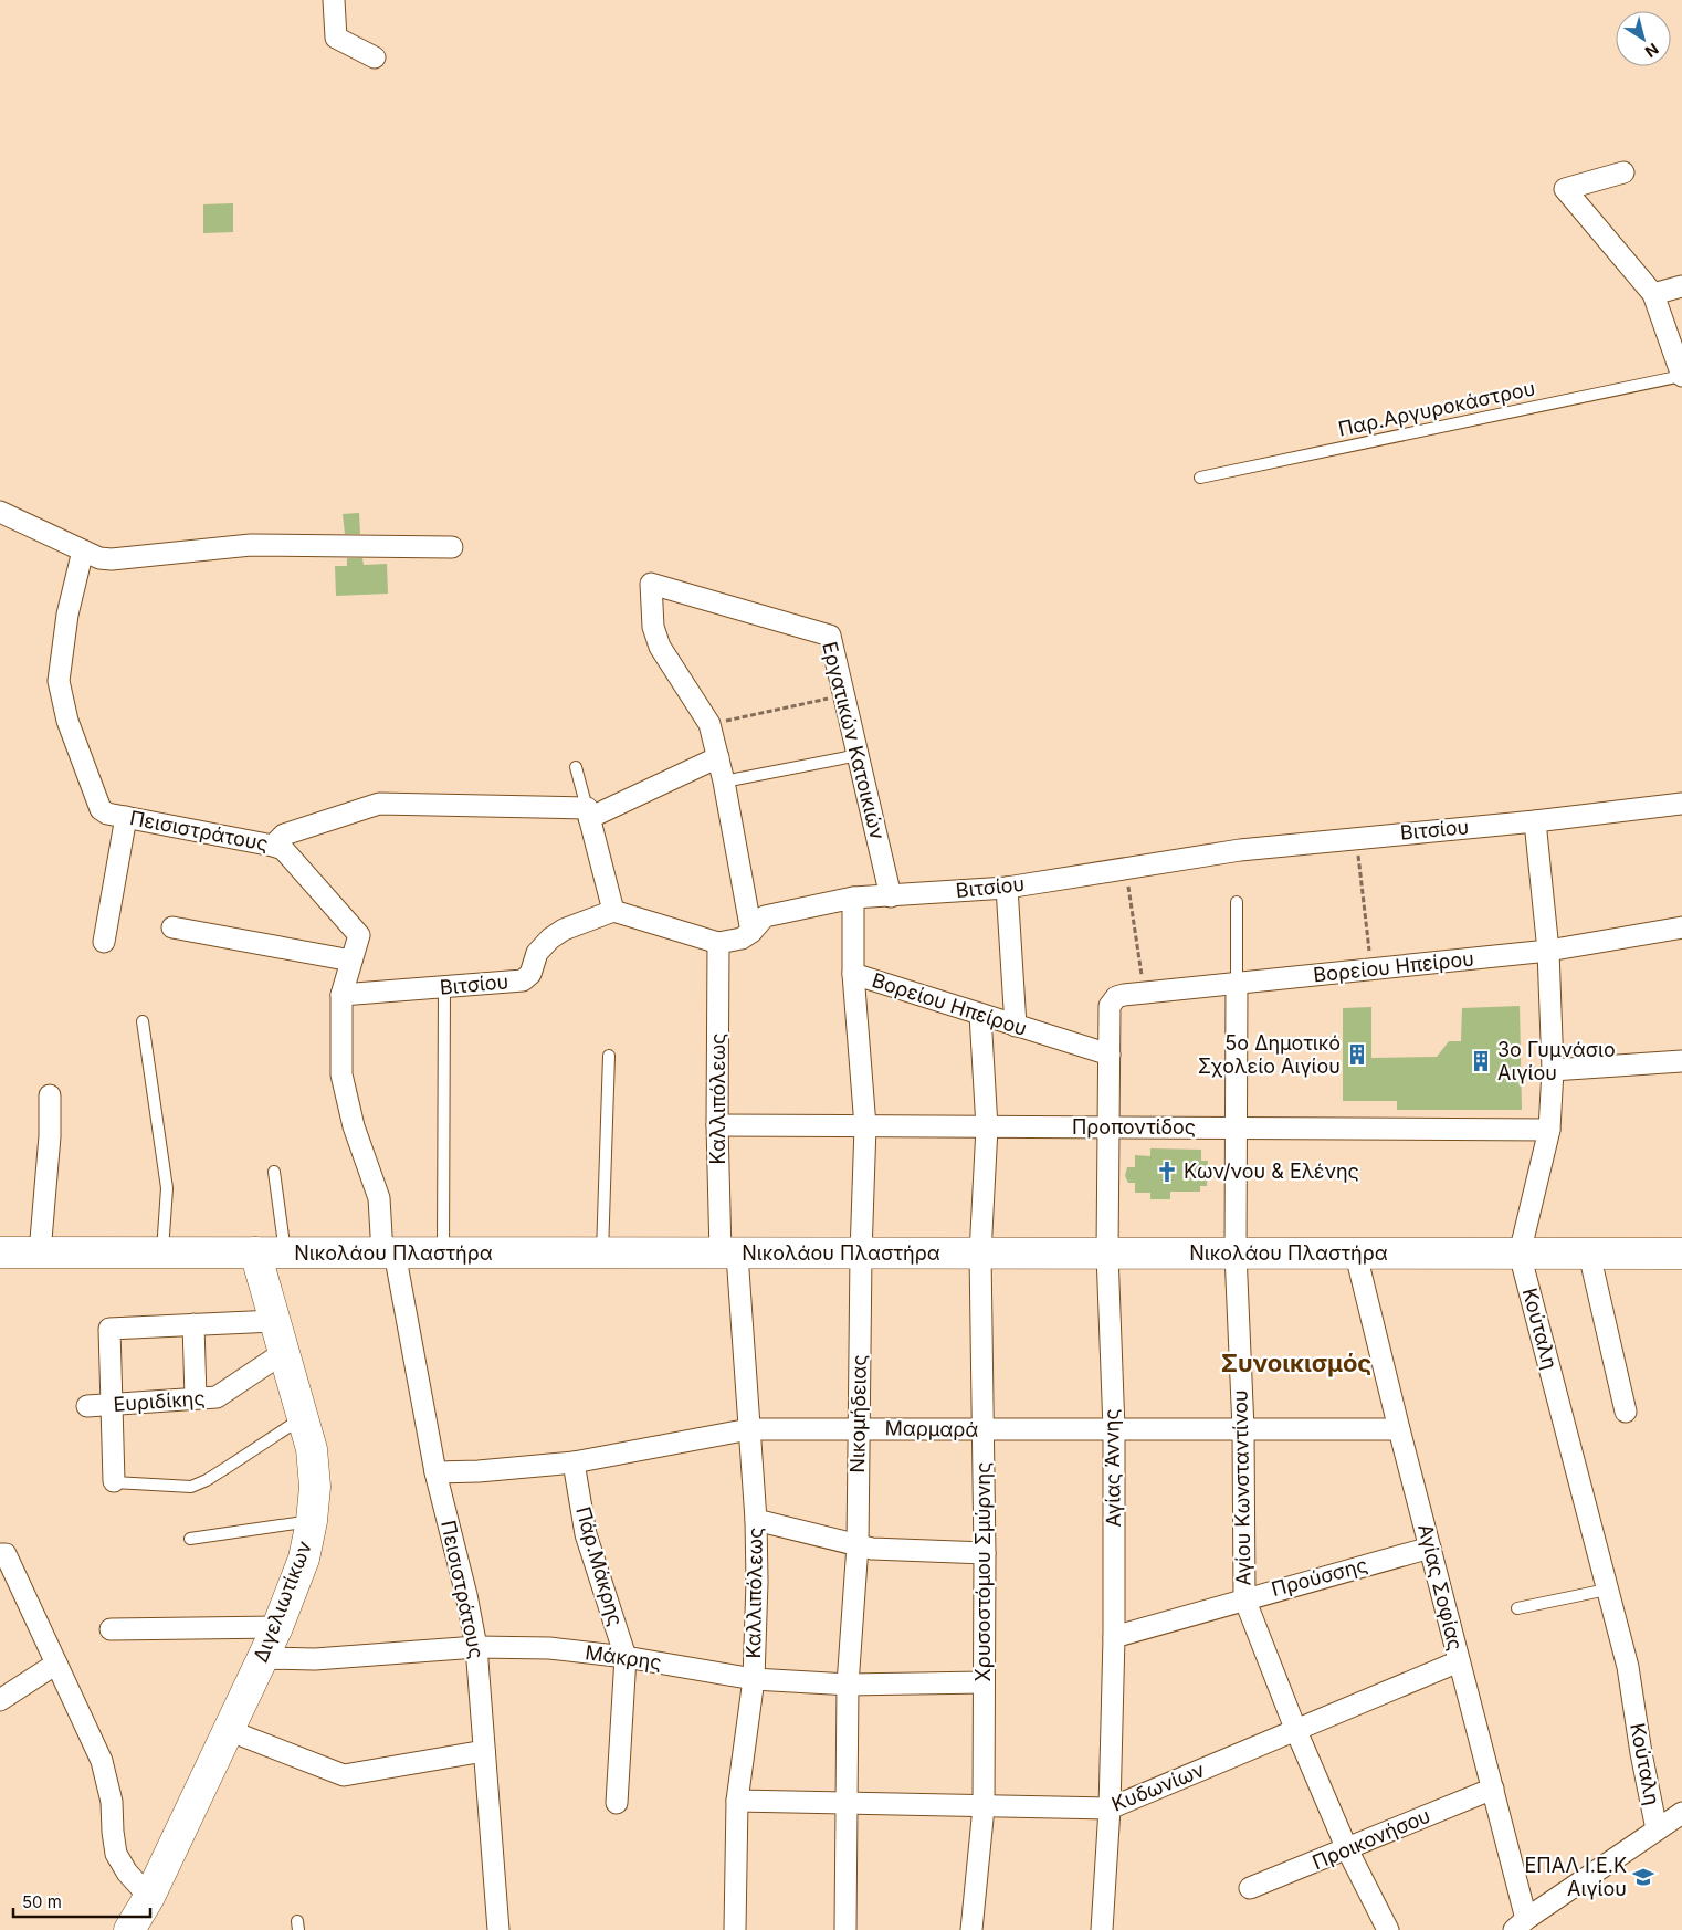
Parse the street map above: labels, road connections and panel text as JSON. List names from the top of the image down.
{
  "streets": {
    "main road": ["Νικολάου Πλαστήρα", "Διγελιωτίκων"],
    "street": [
      "Εργατικών Κατοικιών",
      "Βιτσίου",
      "Πεισιστράτους",
      "Βορείου Ηπείρου",
      "Καλλιπόλεως",
      "Προποντίδος",
      "Κούταλη",
      "Ευριδίκης",
      "Νικομήδειας",
      "Μαρμαρά",
      "Αγίας Άννης",
      "Αγίου Κωνσταντίνου",
      "Πάρ.Μάκρης",
      "Χρυσοστόμου Σμύρνης",
      "Προύσσης",
      "Αγίας Σοφίας",
      "Μάκρης",
      "Κυδωνίων",
      "Προικονήσου"
    ],
    "lane": ["Παρ.Αργυροκάστρου"]
  },
  "crossings": [
    ["Εργατικών Κατοικιών", "Βιτσίου"],
    ["Βιτσίου", "Πεισιστράτους"],
    ["Βιτσίου", "Καλλιπόλεως"],
    ["Βιτσίου", "Κούταλη"],
    ["Βιτσίου", "Νικομήδειας"],
    ["Πεισιστράτους", "Νικολάου Πλαστήρα"],
    ["Πεισιστράτους", "Μαρμαρά"],
    ["Πεισιστράτους", "Μάκρης"],
    ["Βορείου Ηπείρου", "Κούταλη"],
    ["Βορείου Ηπείρου", "Νικομήδειας"],
    ["Βορείου Ηπείρου", "Αγίας Άννης"],
    ["Βορείου Ηπείρου", "Αγίου Κωνσταντίνου"],
    ["Βορείου Ηπείρου", "Χρυσοστόμου Σμύρνης"],
    ["Καλλιπόλεως", "Προποντίδος"],
    ["Καλλιπόλεως", "Νικολάου Πλαστήρα"],
    ["Καλλιπόλεως", "Μαρμαρά"],
    ["Καλλιπόλεως", "Μάκρης"],
    ["Καλλιπόλεως", "Κυδωνίων"],
    ["Προποντίδος", "Κούταλη"],
    ["Προποντίδος", "Νικομήδειας"],
    ["Προποντίδος", "Αγίας Άννης"],
    ["Προποντίδος", "Αγίου Κωνσταντίνου"],
    ["Προποντίδος", "Χρυσοστόμου Σμύρνης"],
    ["Νικολάου Πλαστήρα", "Κούταλη"],
    ["Νικολάου Πλαστήρα", "Νικομήδειας"],
    ["Νικολάου Πλαστήρα", "Αγίας Άννης"],
    ["Νικολάου Πλαστήρα", "Αγίου Κωνσταντίνου"],
    ["Νικολάου Πλαστήρα", "Χρυσοστόμου Σμύρνης"],
    ["Νικολάου Πλαστήρα", "Αγίας Σοφίας"],
    ["Νικολάου Πλαστήρα", "Διγελιωτίκων"],
    ["Ευριδίκης", "Διγελιωτίκων"],
    ["Νικομήδειας", "Μαρμαρά"],
    ["Νικομήδειας", "Μάκρης"],
    ["Νικομήδειας", "Κυδωνίων"],
    ["Μαρμαρά", "Αγίας Άννης"],
    ["Μαρμαρά", "Αγίου Κωνσταντίνου"],
    ["Μαρμαρά", "Πάρ.Μάκρης"],
    ["Μαρμαρά", "Χρυσοστόμου Σμύρνης"],
    ["Μαρμαρά", "Αγίας Σοφίας"],
    ["Αγίας Άννης", "Προύσσης"],
    ["Αγίας Άννης", "Κυδωνίων"],
    ["Αγίου Κωνσταντίνου", "Προύσσης"],
    ["Αγίου Κωνσταντίνου", "Κυδωνίων"],
    ["Αγίου Κωνσταντίνου", "Προικονήσου"],
    ["Πάρ.Μάκρης", "Μάκρης"],
    ["Χρυσοστόμου Σμύρνης", "Μάκρης"],
    ["Χρυσοστόμου Σμύρνης", "Κυδωνίων"],
    ["Προύσσης", "Αγίας Σοφίας"],
    ["Αγίας Σοφίας", "Κυδωνίων"],
    ["Αγίας Σοφίας", "Προικονήσου"],
    ["Διγελιωτίκων", "Μάκρης"]
  ],
  "districts": ["Συνοικισμός"],
  "places": {
    "building": ["5ο Δημοτικό Σχολείο Αιγίου", "3ο Γυμνάσιο Αιγίου"],
    "church": ["Κων/νου & Ελένης"],
    "school or university": ["ΕΠΑΛ Ι.Ε.Κ Αιγίου"]
  },
  "scale_bar": "50 m",
  "north": "bottom right"
}
